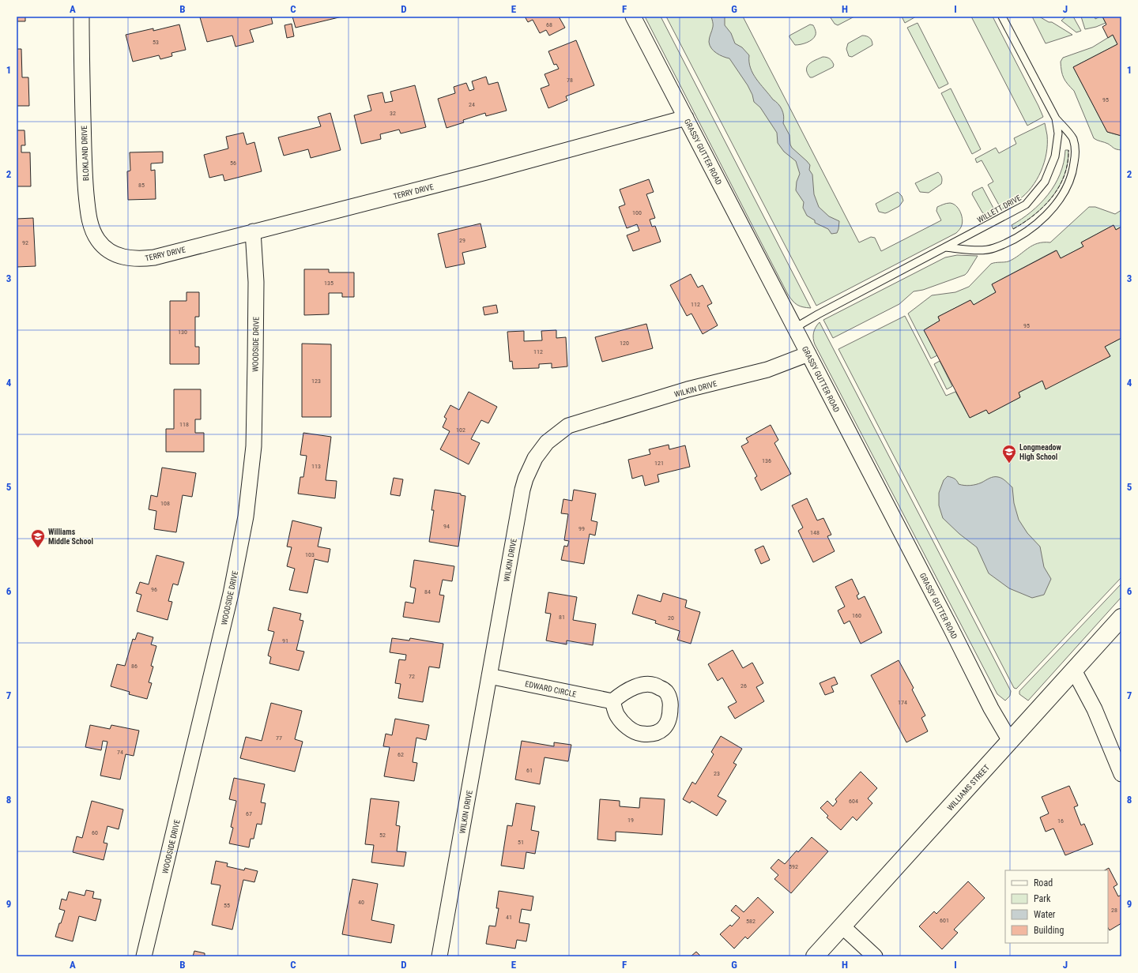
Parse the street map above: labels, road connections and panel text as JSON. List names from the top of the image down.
{
  "streets": {
    "main road": ["WILLIAMS STREET"],
    "street": [
      "GRASSY GUTTER ROAD",
      "BLOKLAND DRIVE",
      "TERRY DRIVE",
      "WOODSIDE DRIVE",
      "WILKIN DRIVE",
      "EDWARD CIRCLE"
    ],
    "lane": ["WILLETT DRIVE"]
  },
  "crossings": [
    ["GRASSY GUTTER ROAD", "TERRY DRIVE"],
    ["GRASSY GUTTER ROAD", "WILLETT DRIVE"],
    ["GRASSY GUTTER ROAD", "WILKIN DRIVE"],
    ["GRASSY GUTTER ROAD", "WILLIAMS STREET"],
    ["BLOKLAND DRIVE", "TERRY DRIVE"],
    ["TERRY DRIVE", "WOODSIDE DRIVE"],
    ["WILKIN DRIVE", "EDWARD CIRCLE"]
  ],
  "places": {
    "school or university": ["Longmeadow High School", "Williams Middle School"]
  },
  "house_numbers": [
    "68",
    "53",
    "78",
    "95",
    "24",
    "32",
    "56",
    "85",
    "100",
    "29",
    "92",
    "135",
    "112",
    "95",
    "130",
    "120",
    "112",
    "123",
    "118",
    "102",
    "136",
    "121",
    "113",
    "108",
    "94",
    "99",
    "148",
    "103",
    "96",
    "84",
    "160",
    "81",
    "20",
    "91",
    "86",
    "72",
    "26",
    "174",
    "77",
    "74",
    "62",
    "61",
    "23",
    "604",
    "67",
    "19",
    "16",
    "60",
    "52",
    "51",
    "592",
    "40",
    "55",
    "28",
    "41",
    "601",
    "582"
  ],
  "legend": [
    "Road",
    "Park",
    "Water",
    "Building"
  ],
  "grid": {
    "columns": [
      "A",
      "B",
      "C",
      "D",
      "E",
      "F",
      "G",
      "H",
      "I",
      "J"
    ],
    "rows": [
      "1",
      "2",
      "3",
      "4",
      "5",
      "6",
      "7",
      "8",
      "9"
    ]
  }
}
